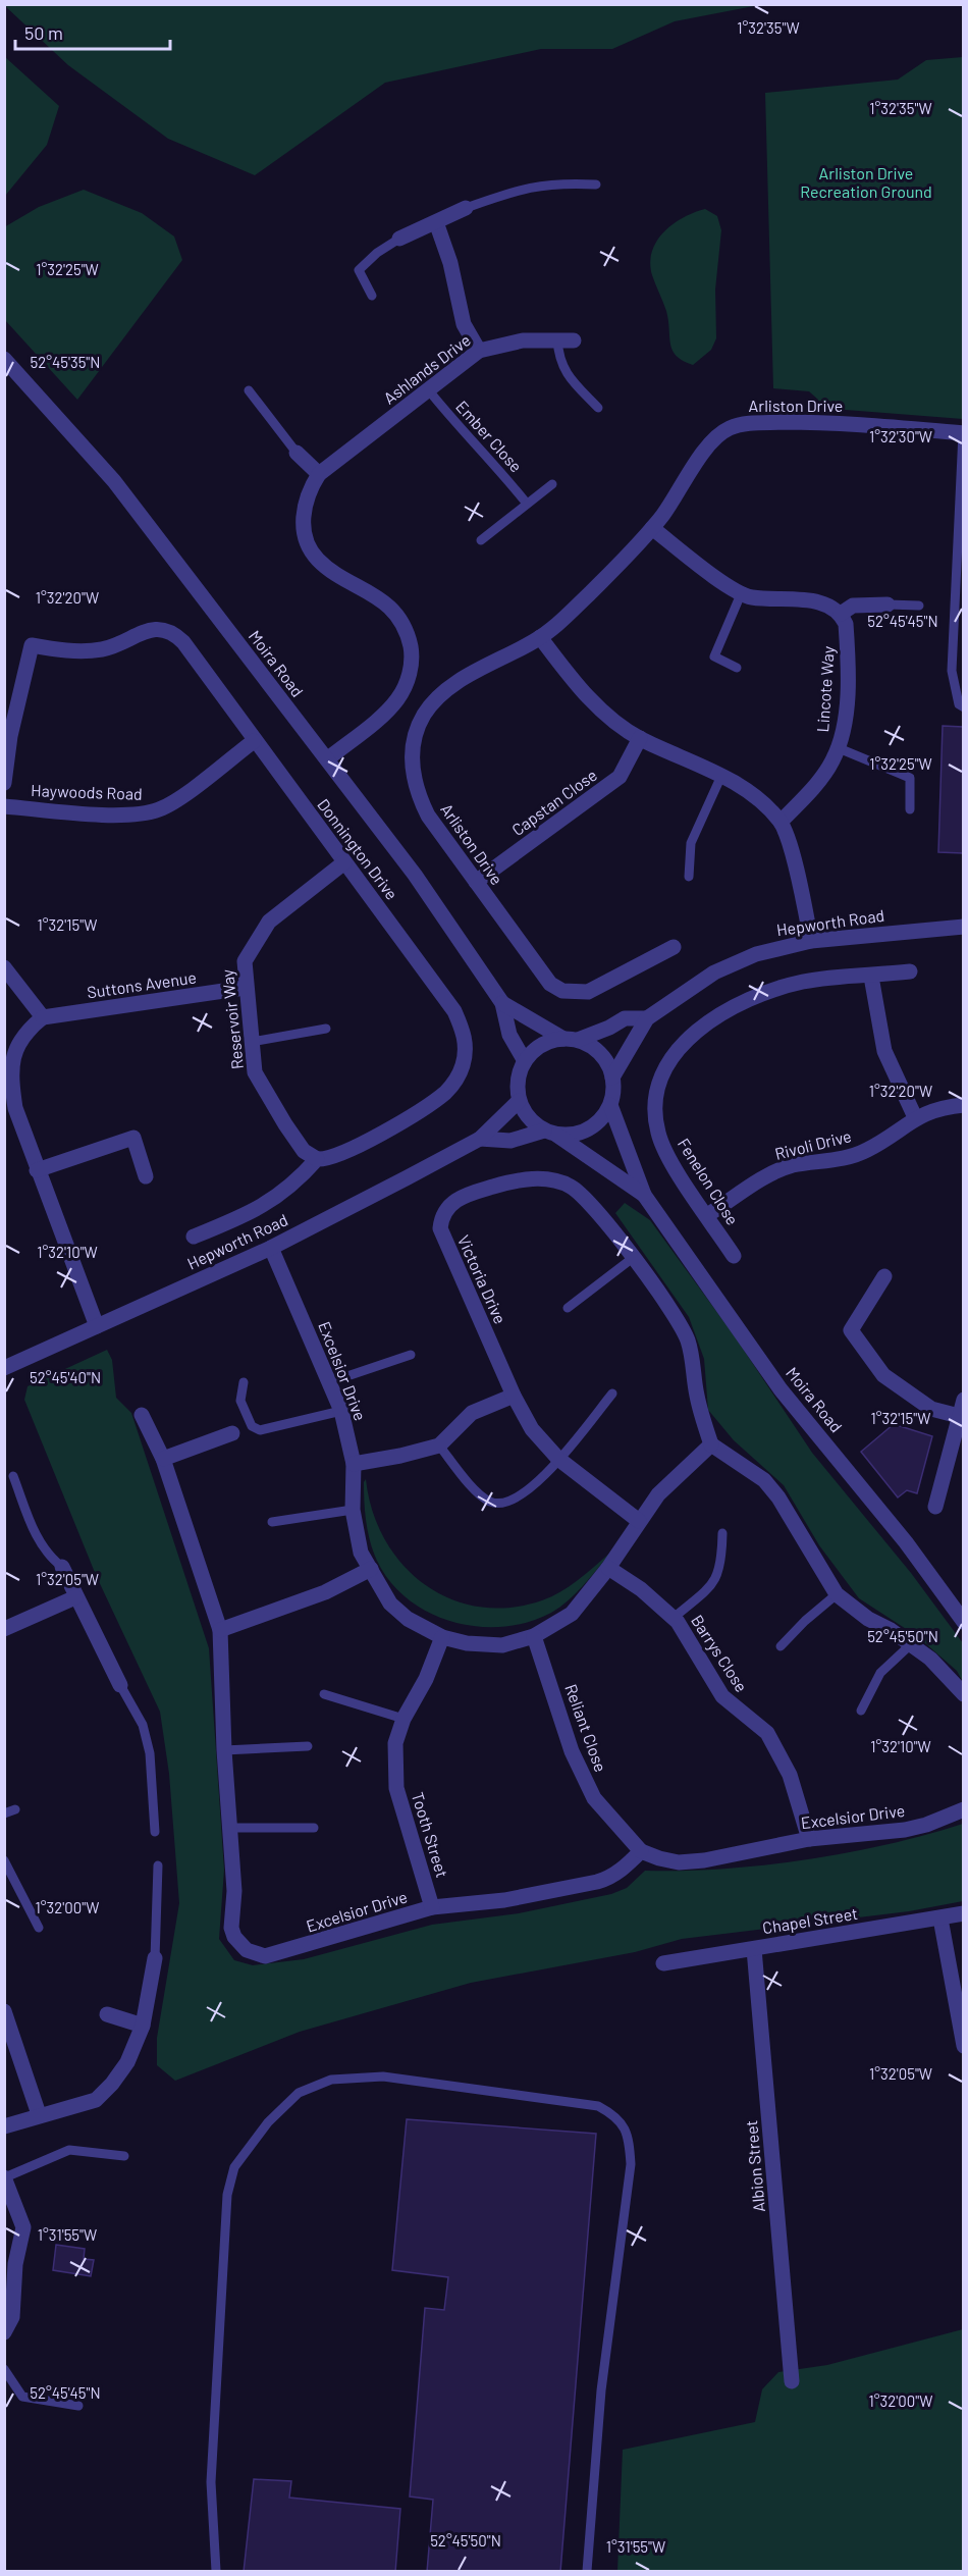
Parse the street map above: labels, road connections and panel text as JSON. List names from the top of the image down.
{
  "streets": {
    "street": [
      "Ashlands Drive",
      "Arliston Drive",
      "Moira Road",
      "Lincote Way",
      "Haywoods Road",
      "Capstan Close",
      "Donnington Drive",
      "Hepworth Road",
      "Suttons Avenue",
      "Reservoir Way",
      "Rivoli Drive",
      "Fenelon Close",
      "Victoria Drive",
      "Excelsior Drive",
      "Barrys Close",
      "Reliant Close",
      "Tooth Street",
      "Chapel Street",
      "Albion Street"
    ],
    "lane": ["Ember Close"]
  },
  "crossings": [
    ["Ashlands Drive", "Ember Close"],
    ["Ashlands Drive", "Moira Road"],
    ["Arliston Drive", "Capstan Close"],
    ["Moira Road", "Hepworth Road"],
    ["Haywoods Road", "Donnington Drive"],
    ["Donnington Drive", "Reservoir Way"],
    ["Hepworth Road", "Excelsior Drive"],
    ["Suttons Avenue", "Reservoir Way"],
    ["Rivoli Drive", "Fenelon Close"],
    ["Victoria Drive", "Excelsior Drive"],
    ["Excelsior Drive", "Barrys Close"],
    ["Excelsior Drive", "Reliant Close"],
    ["Excelsior Drive", "Tooth Street"],
    ["Chapel Street", "Albion Street"]
  ],
  "parks": ["Arliston Drive Recreation Ground"],
  "scale_bar": "50 m",
  "coordinates": [
    "1°32'35\"W",
    "1°32'25\"W",
    "52°45'35\"N",
    "1°32'30\"W",
    "1°32'20\"W",
    "52°45'45\"N",
    "1°32'15\"W",
    "1°32'10\"W",
    "52°45'40\"N",
    "1°32'05\"W",
    "52°45'50\"N",
    "1°32'00\"W",
    "1°31'55\"W"
  ]
}
